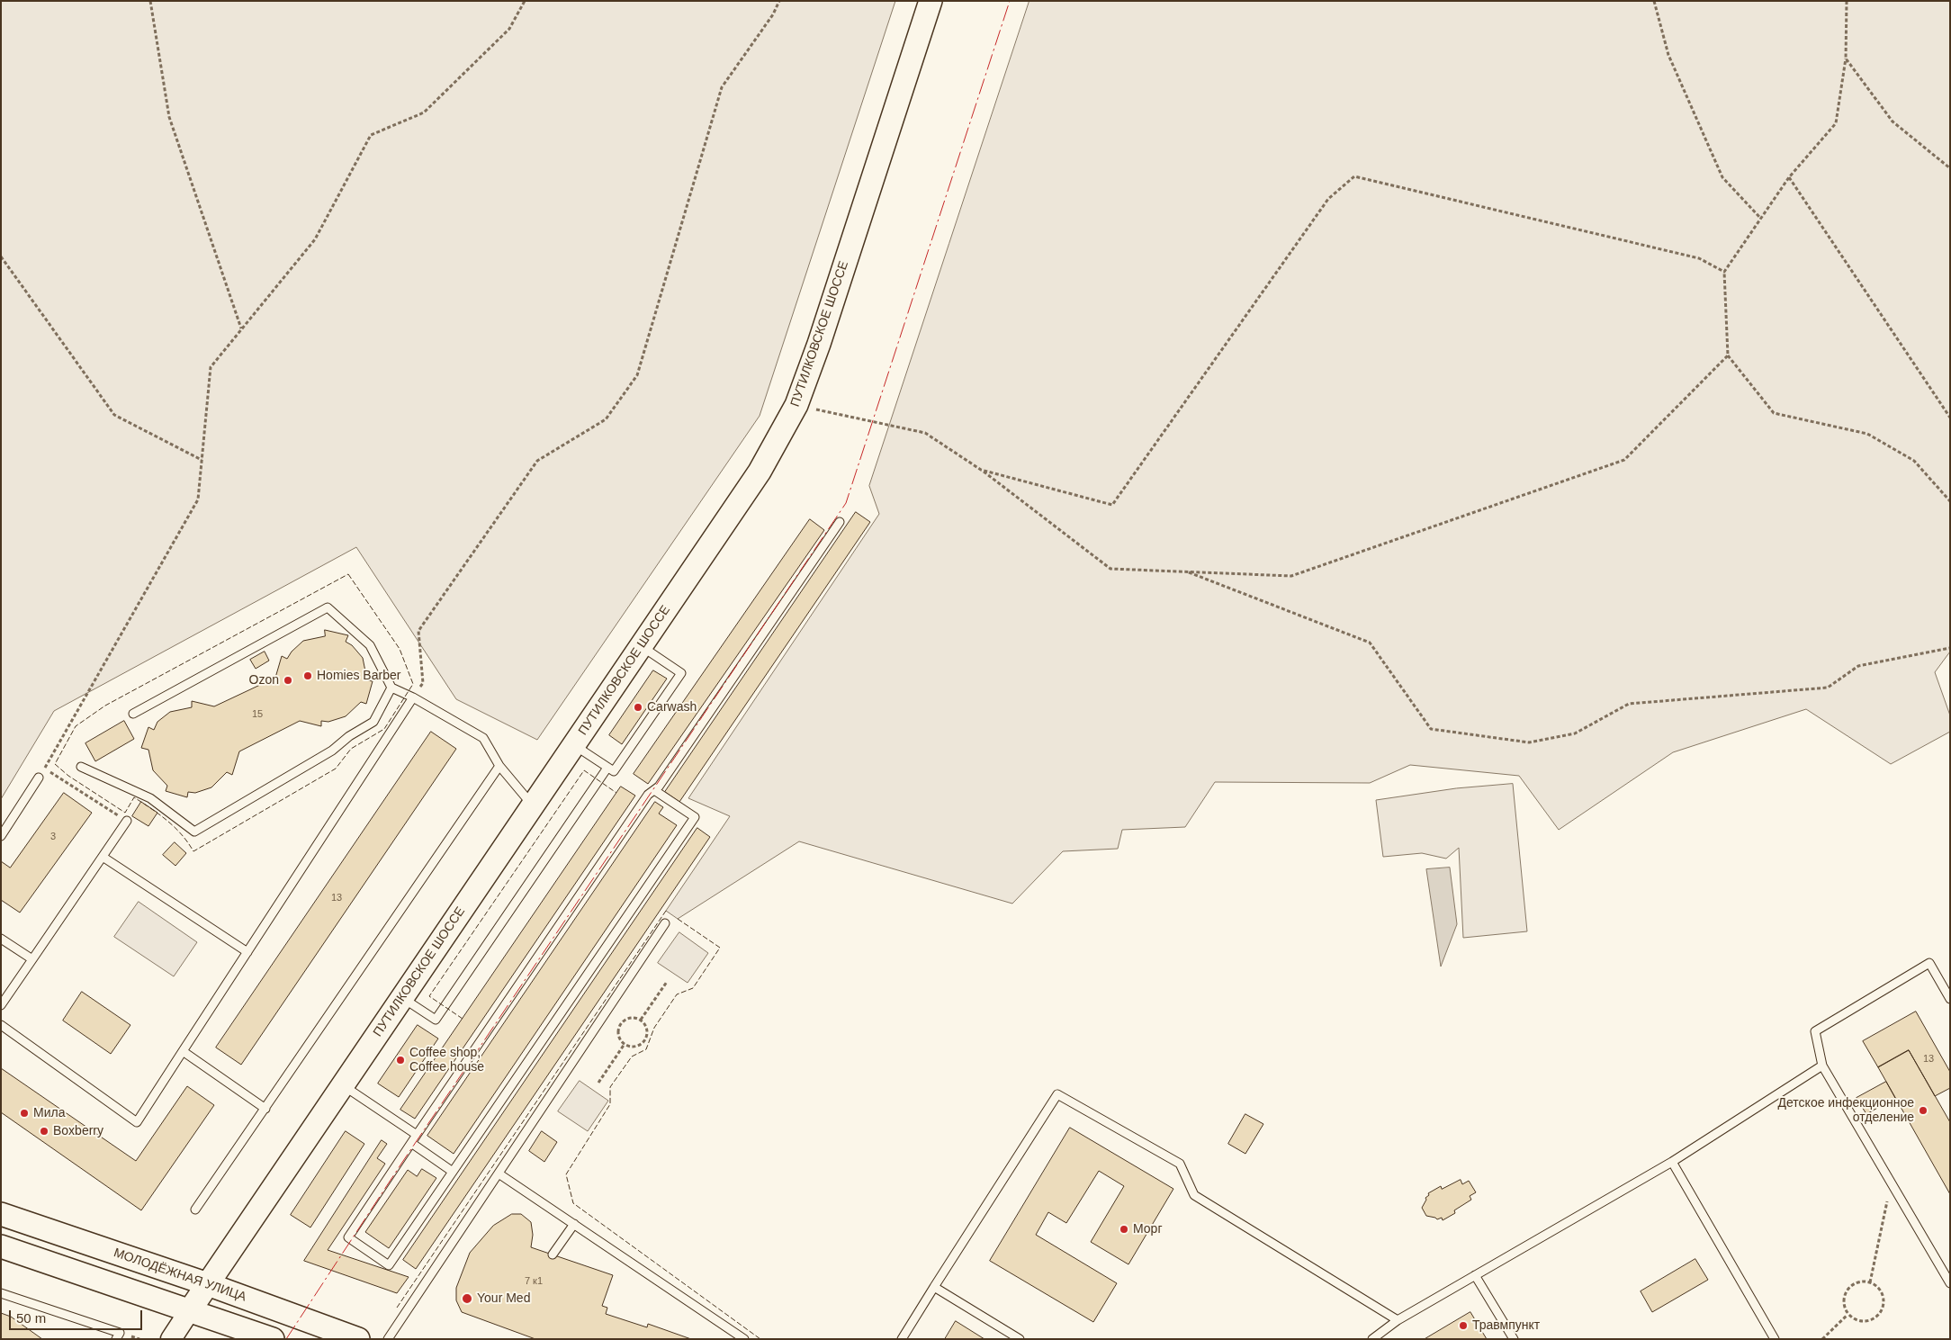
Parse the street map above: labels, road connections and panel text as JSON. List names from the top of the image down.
{
  "streets": {
    "main road": ["ПУТИЛКОВСКОЕ ШОССЕ", "МОЛОДЁЖНАЯ УЛИЦА"]
  },
  "crossings": [
    ["ПУТИЛКОВСКОЕ ШОССЕ", "МОЛОДЁЖНАЯ УЛИЦА"]
  ],
  "places": [
    "Homies Barber",
    "Ozon",
    "Carwash",
    "Coffee shop, Coffee house",
    "Детское инфекционное отделение",
    "Мила",
    "Boxberry",
    "Морг",
    "Your Med",
    "Травмпункт"
  ],
  "house_numbers": [
    "15",
    "3",
    "13",
    "13",
    "7 к1"
  ],
  "scale_bar": "50 m"
}
